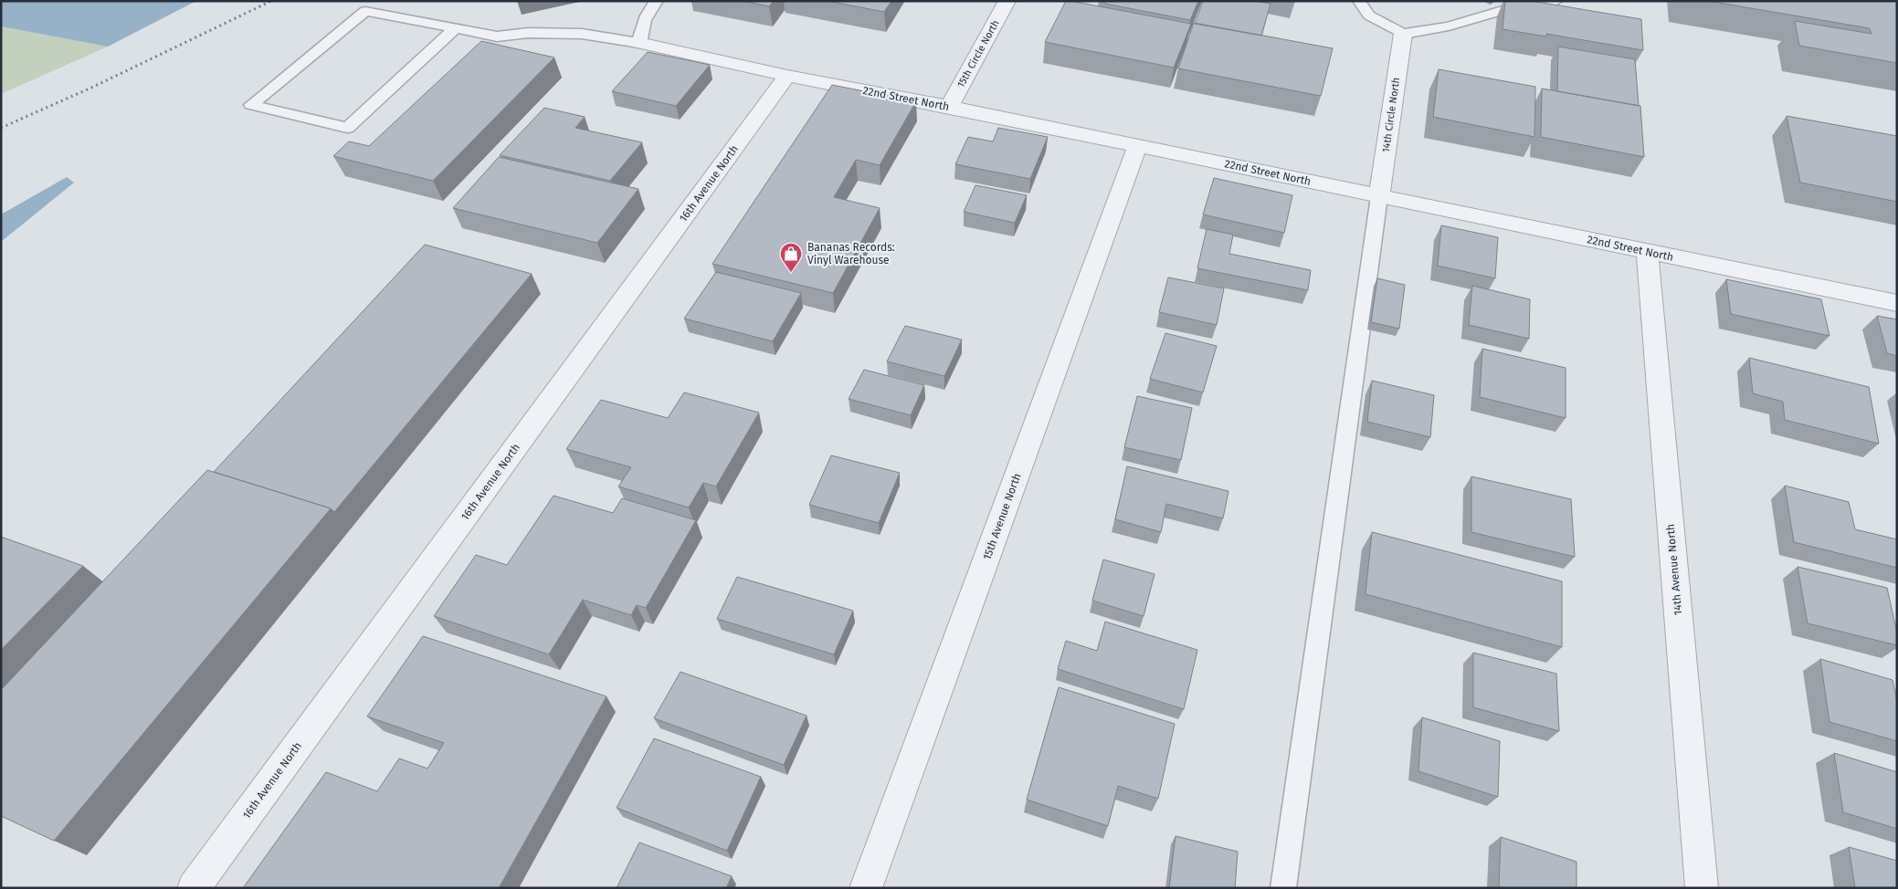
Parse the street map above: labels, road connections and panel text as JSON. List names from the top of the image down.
{
  "streets": {
    "street": [
      "15th Circle North",
      "22nd Street North",
      "14th Circle North",
      "16th Avenue North",
      "15th Avenue North",
      "14th Avenue North"
    ]
  },
  "crossings": [
    ["15th Circle North", "22nd Street North"],
    ["22nd Street North", "14th Circle North"],
    ["22nd Street North", "16th Avenue North"],
    ["22nd Street North", "15th Avenue North"],
    ["22nd Street North", "14th Avenue North"]
  ],
  "places": {
    "shop": ["Bananas Records: Vinyl Warehouse"]
  }
}
